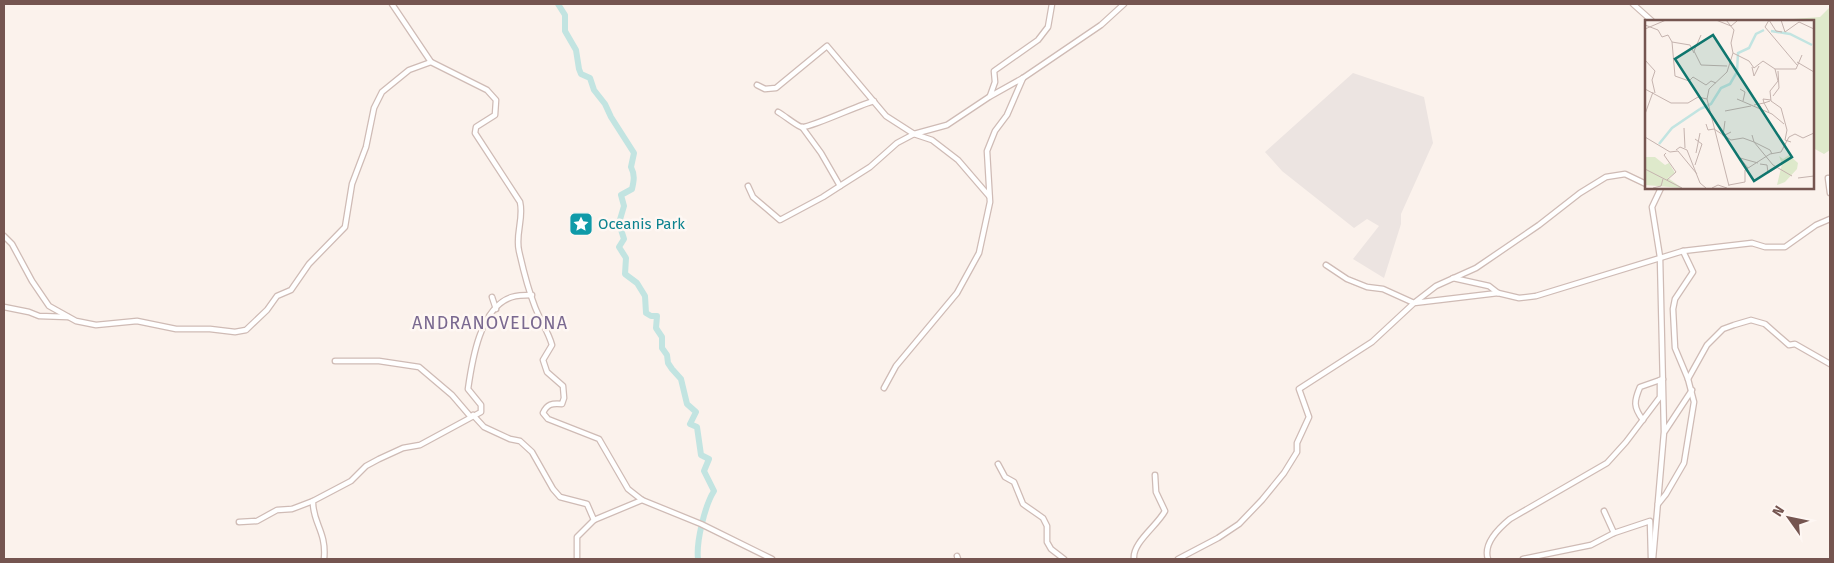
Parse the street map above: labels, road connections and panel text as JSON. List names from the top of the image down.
{
  "districts": ["ANDRANOVELONA"],
  "places": {
    "place": ["Oceanis Park"]
  },
  "north": "top left"
}
